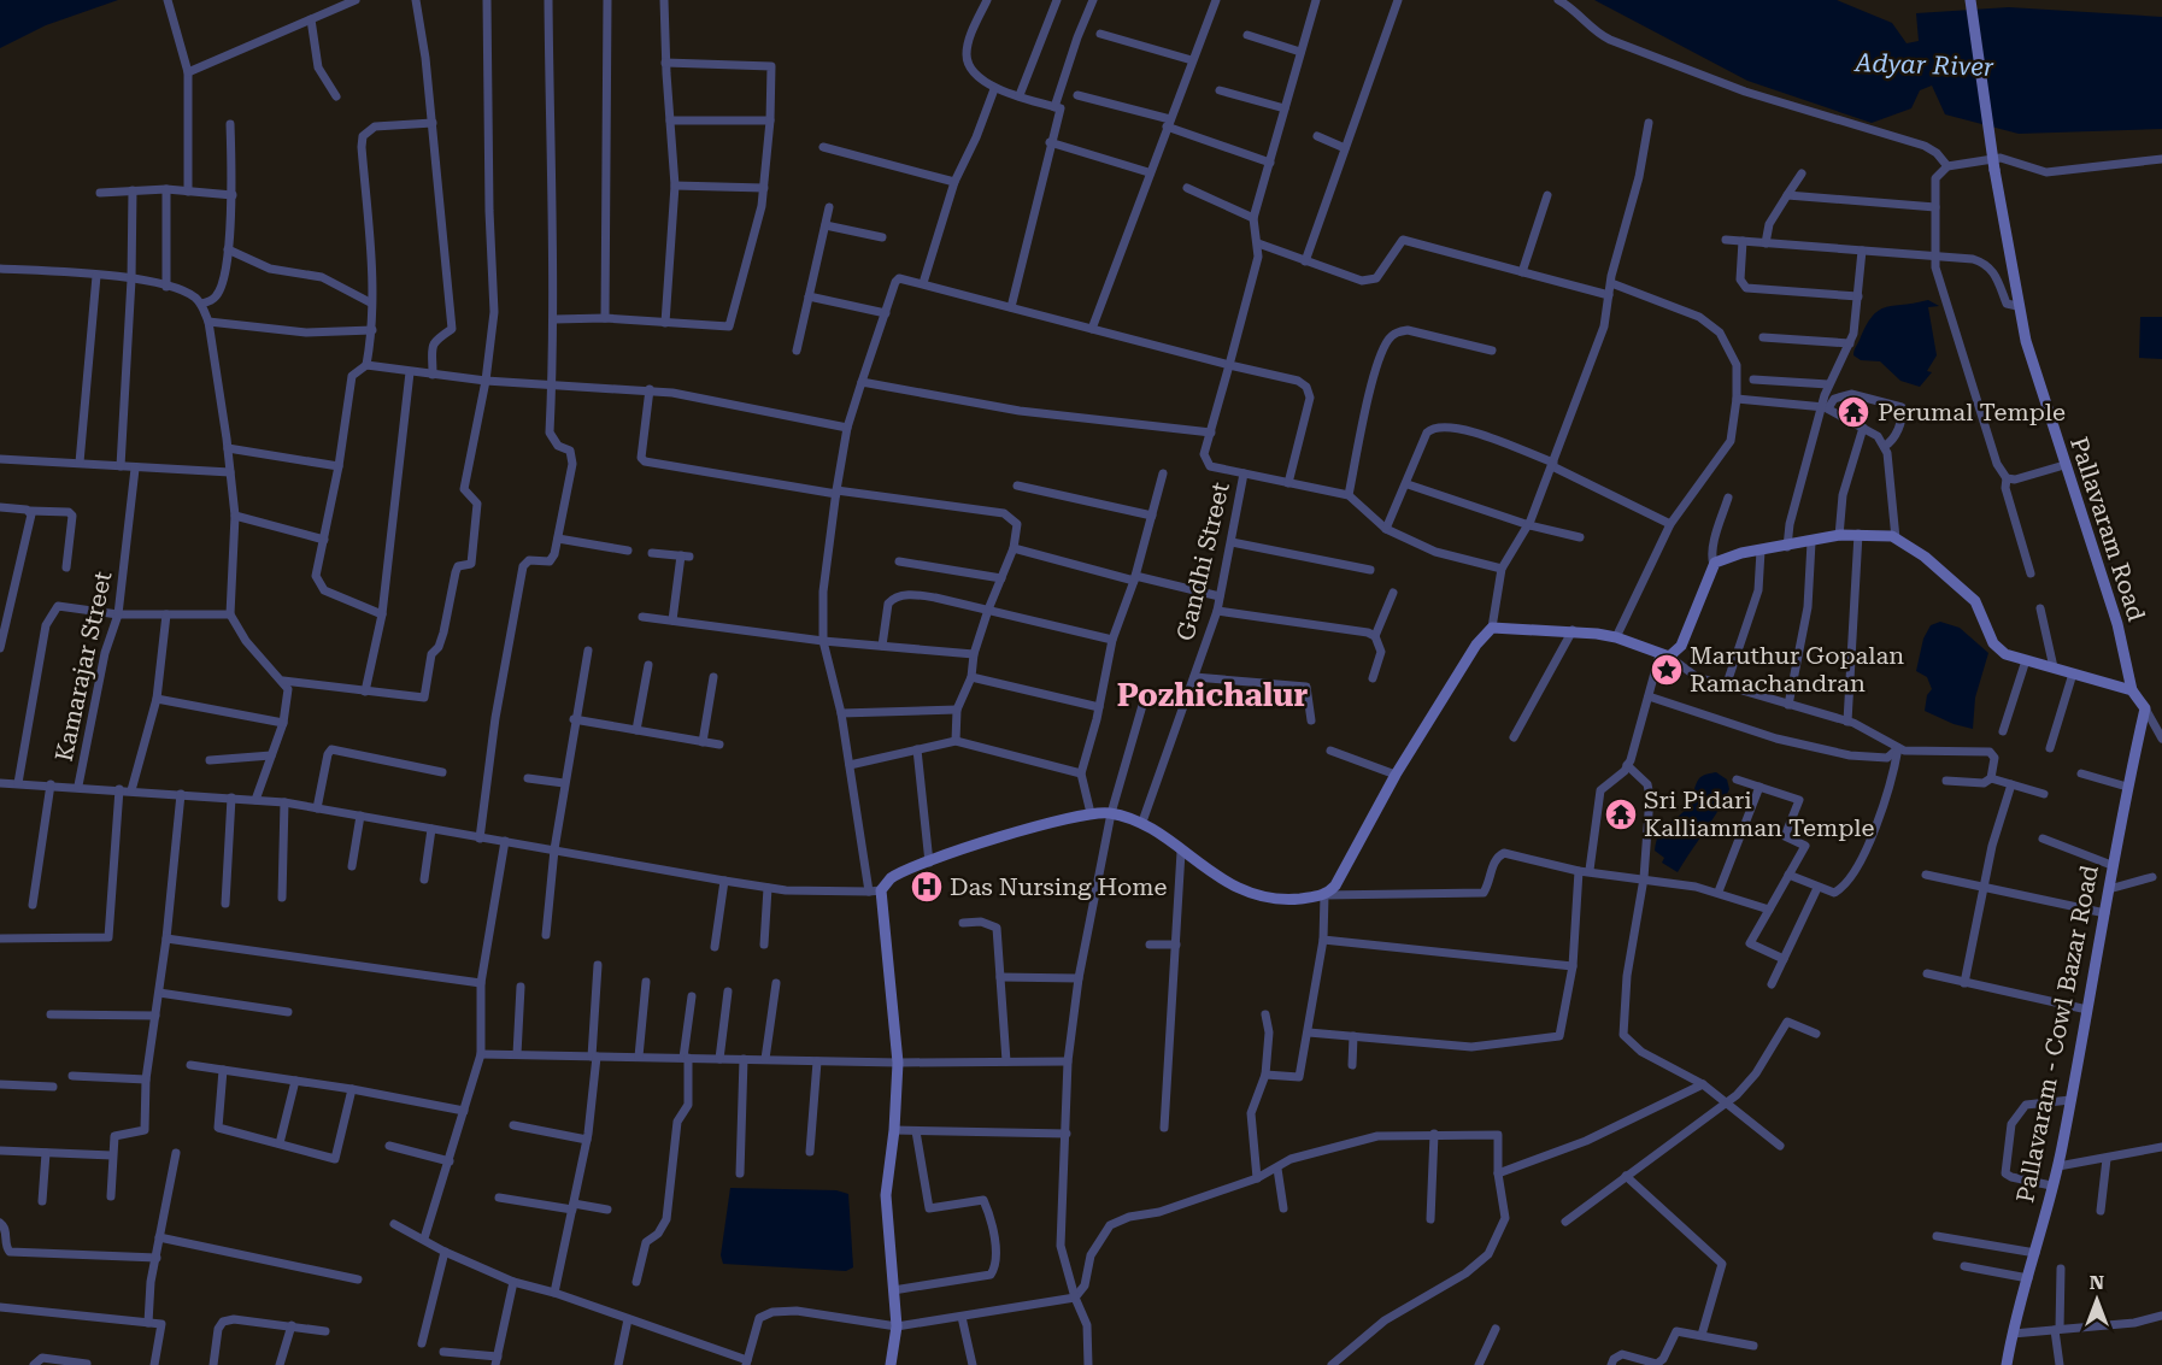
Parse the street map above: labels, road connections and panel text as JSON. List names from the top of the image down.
{
  "streets": {
    "street": [
      "Pallavaram Road",
      "Gandhi Street",
      "Kamarajar Street",
      "Pallavaram - Cowl Bazar Road"
    ]
  },
  "districts": ["Pozhichalur"],
  "water": ["Adyar River"],
  "places": {
    "temple": ["Perumal Temple", "Sri Pidari Kalliamman Temple"],
    "place": ["Maruthur Gopalan Ramachandran"],
    "hospital": ["Das Nursing Home"]
  },
  "north": "top"
}
